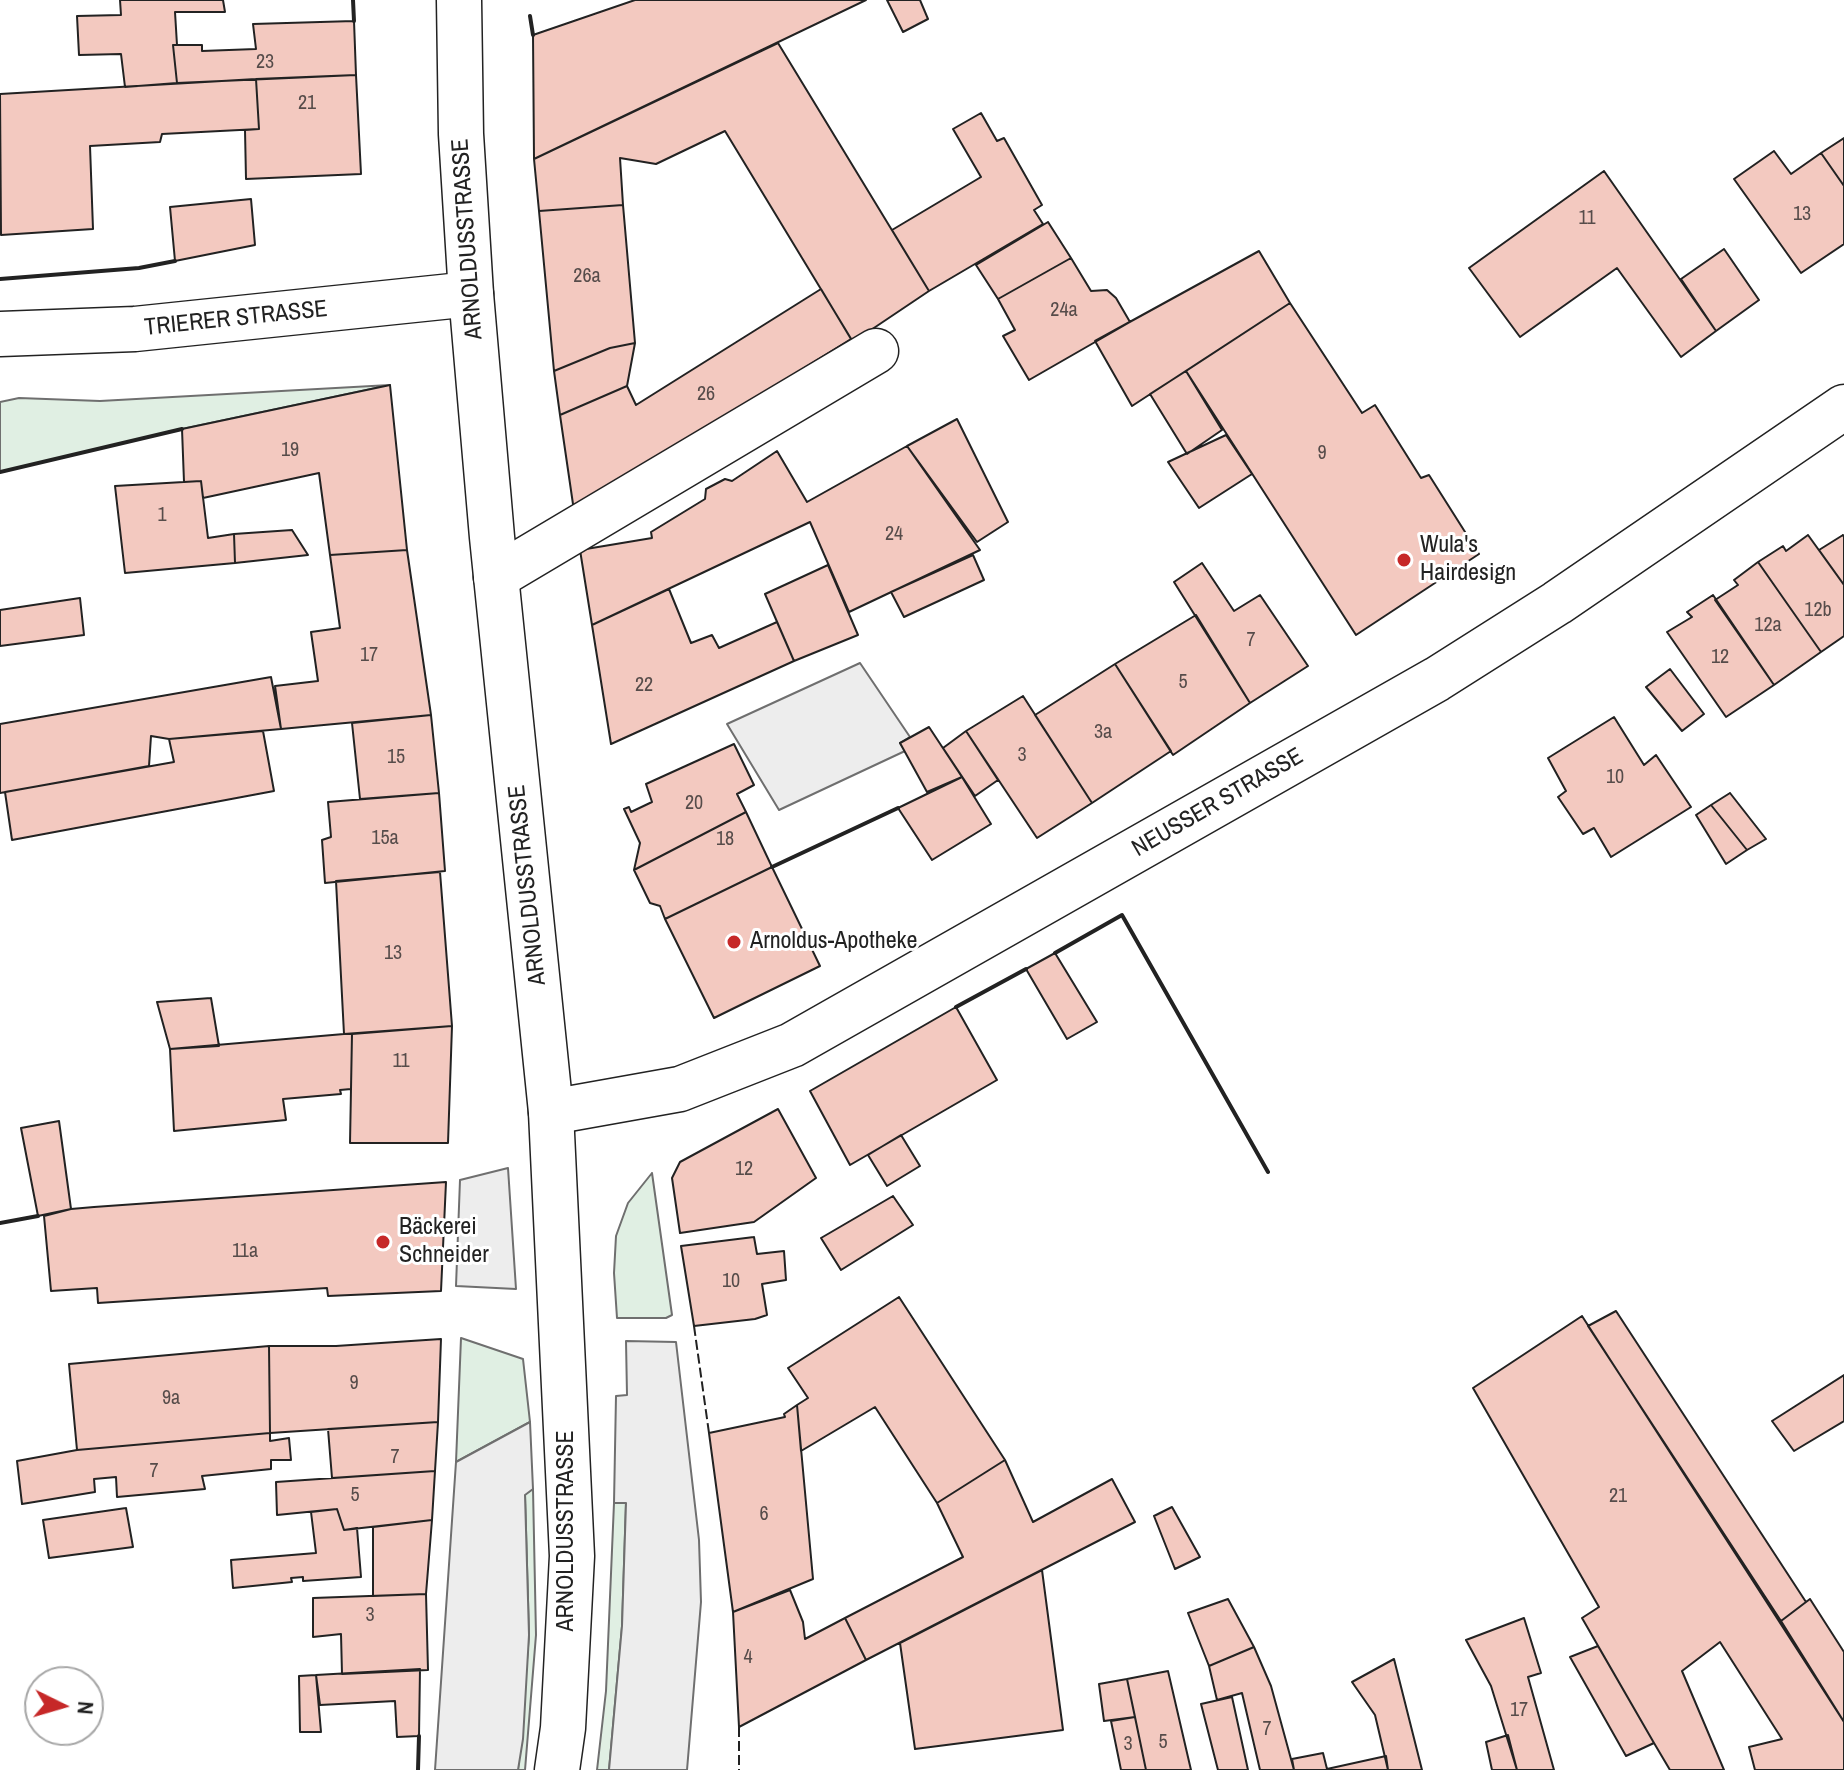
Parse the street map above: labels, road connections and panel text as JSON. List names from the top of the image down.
{
  "streets": {
    "street": ["ARNOLDUSSTRASSE", "TRIERER STRASSE", "NEUSSER STRASSE"]
  },
  "crossings": [
    ["ARNOLDUSSTRASSE", "TRIERER STRASSE"],
    ["ARNOLDUSSTRASSE", "NEUSSER STRASSE"]
  ],
  "places": ["Wula's Hairdesign", "Arnoldus-Apotheke", "Bäckerei Schneider"],
  "house_numbers": [
    "23",
    "21",
    "13",
    "11",
    "26a",
    "24a",
    "26",
    "19",
    "9",
    "1",
    "24",
    "12b",
    "12a",
    "7",
    "17",
    "12",
    "5",
    "22",
    "3a",
    "3",
    "15",
    "10",
    "20",
    "15a",
    "18",
    "13",
    "11",
    "12",
    "11a",
    "10",
    "9",
    "9a",
    "7",
    "7",
    "5",
    "21",
    "6",
    "3",
    "4",
    "17",
    "7",
    "5",
    "3"
  ],
  "north": "right"
}
